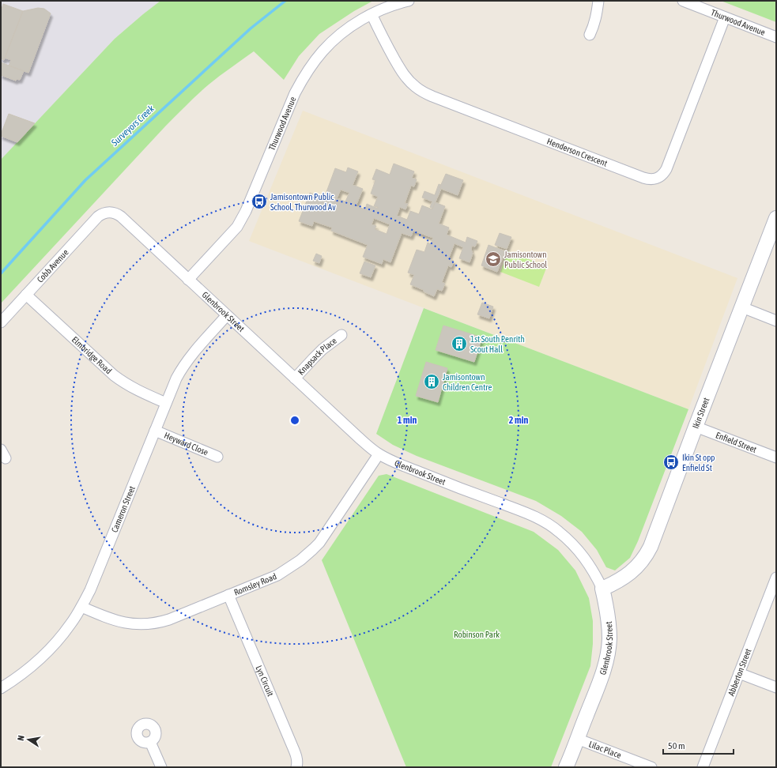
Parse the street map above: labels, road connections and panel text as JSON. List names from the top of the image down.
{
  "streets": {
    "street": [
      "Thurwood Avenue",
      "Henderson Crescent",
      "Cobb Avenue",
      "Glenbrook Street",
      "Elmbridge Road",
      "Knapsack Place",
      "Ikin Street",
      "Enfield Street",
      "Heyward Close",
      "Cameron Street",
      "Romsley Road",
      "Abberton Street",
      "Lyn Circuit",
      "Lilac Place"
    ]
  },
  "crossings": [
    ["Thurwood Avenue", "Henderson Crescent"],
    ["Thurwood Avenue", "Glenbrook Street"],
    ["Cobb Avenue", "Glenbrook Street"],
    ["Cobb Avenue", "Elmbridge Road"],
    ["Glenbrook Street", "Knapsack Place"],
    ["Glenbrook Street", "Ikin Street"],
    ["Glenbrook Street", "Cameron Street"],
    ["Glenbrook Street", "Romsley Road"],
    ["Glenbrook Street", "Lilac Place"],
    ["Elmbridge Road", "Cameron Street"],
    ["Ikin Street", "Enfield Street"],
    ["Heyward Close", "Cameron Street"],
    ["Cameron Street", "Romsley Road"],
    ["Romsley Road", "Lyn Circuit"]
  ],
  "water": ["Surveyors Creek"],
  "parks": ["Robinson Park"],
  "places": {
    "bus stop": ["Jamisontown Public School, Thurwood Av", "Ikin St opp Enfield St"],
    "school or university": ["Jamisontown Public School"],
    "building": ["1st South Penrith Scout Hall", "Jamisontown Children Centre"]
  },
  "scale_bar": "50 m",
  "north": "left",
  "rings": ["1 min", "2 min"]
}
